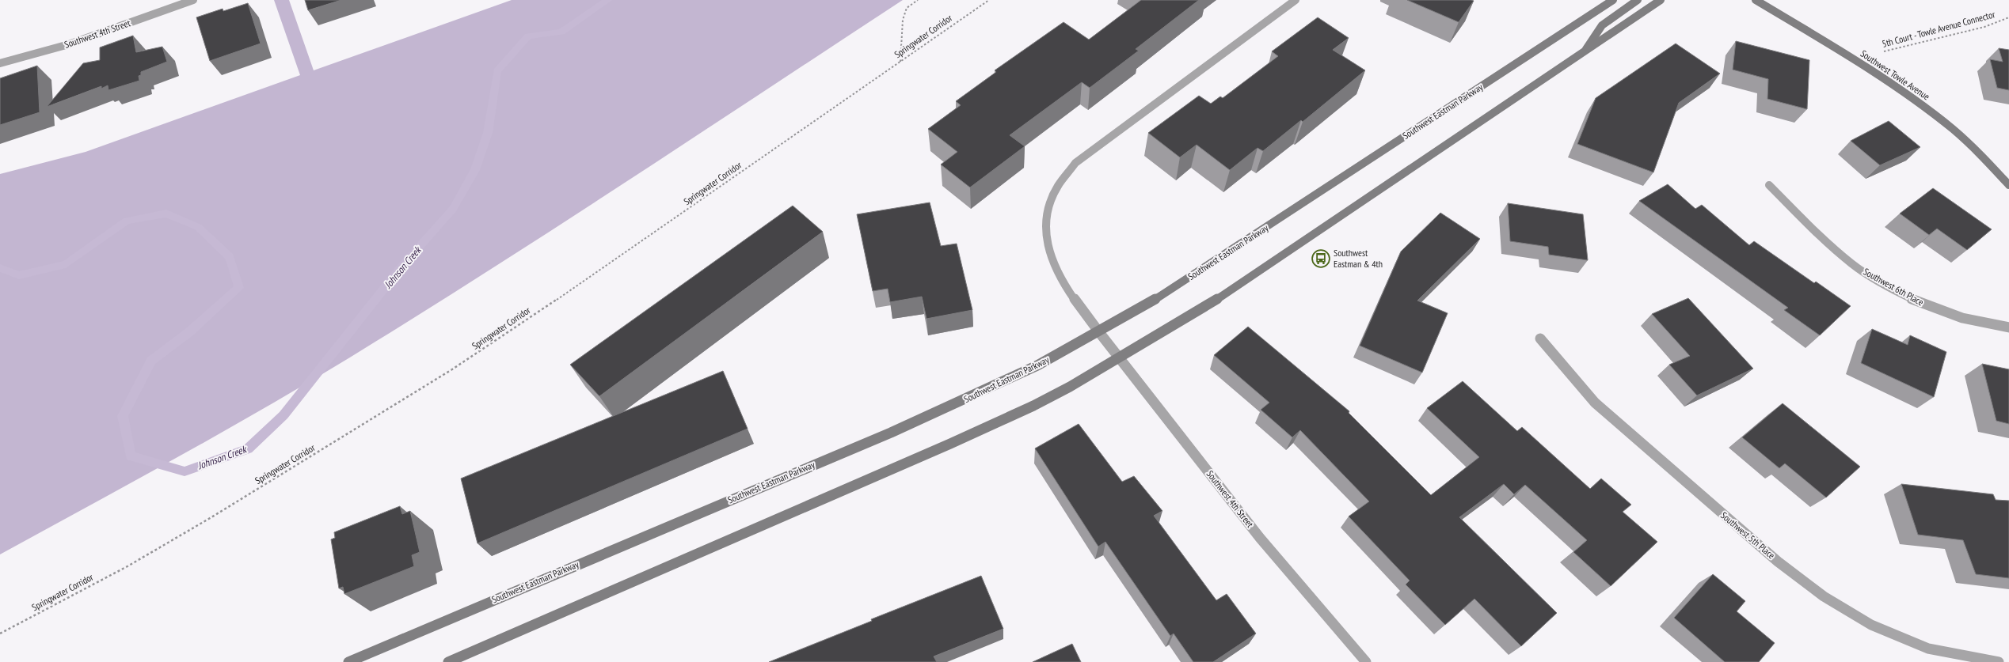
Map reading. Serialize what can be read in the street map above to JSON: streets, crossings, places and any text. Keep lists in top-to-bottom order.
{
  "streets": {
    "main road": ["Southwest Towle Avenue", "Southwest Eastman Parkway"],
    "street": ["Southwest 4th Street", "Southwest 6th Place", "Southwest 5th Place"],
    "path": ["5th Court - Towle Avenue Connector", "Springwater Corridor"]
  },
  "crossings": [
    ["5th Court - Towle Avenue Connector", "Southwest Towle Avenue"],
    ["Southwest 4th Street", "Southwest Eastman Parkway"]
  ],
  "water": ["Johnson Creek"],
  "places": {
    "bus stop": ["Southwest Eastman & 4th"]
  }
}
